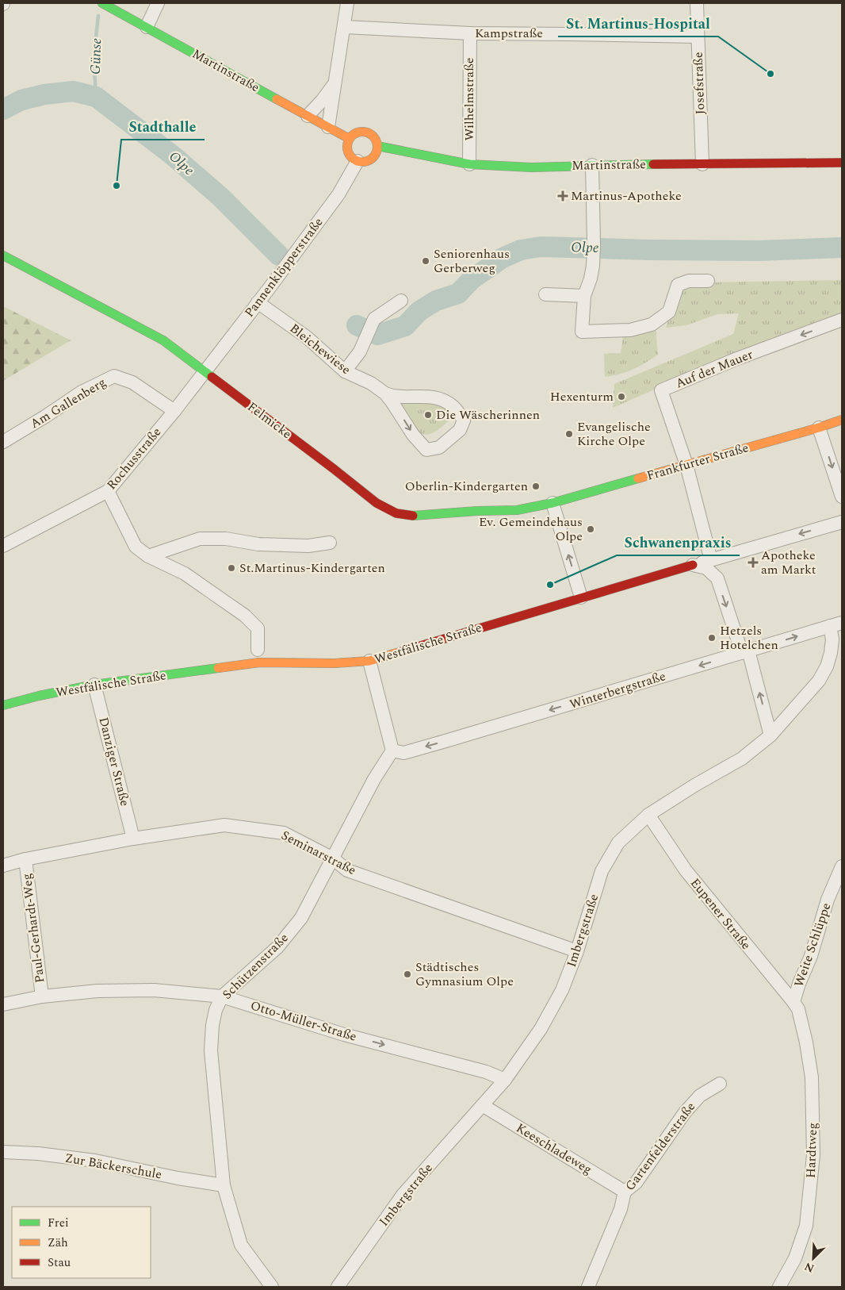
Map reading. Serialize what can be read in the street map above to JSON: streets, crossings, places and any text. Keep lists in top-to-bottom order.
{
  "streets": {
    "street": [
      "Kampstraße",
      "Martinstraße",
      "Josefstraße",
      "Wilhelmstraße",
      "Pannenklöpperstraße",
      "Bleichewiese",
      "Auf der Mauer",
      "Am Gallenberg",
      "Felmicke",
      "Rochusstraße",
      "Frankfurter Straße",
      "Westfälische Straße",
      "Winterbergstraße",
      "Danziger Straße",
      "Seminarstraße",
      "Eupener Straße",
      "Paul-Gerhardt-Weg",
      "Imbergstraße",
      "Weite Schlüppe",
      "Schützenstraße",
      "Otto-Müller-Straße",
      "Gartenfelderstraße",
      "Keeschladeweg",
      "Hardtweg",
      "Zur Bäckerschule"
    ]
  },
  "crossings": [
    ["Kampstraße", "Josefstraße"],
    ["Kampstraße", "Wilhelmstraße"],
    ["Martinstraße", "Josefstraße"],
    ["Martinstraße", "Wilhelmstraße"],
    ["Martinstraße", "Pannenklöpperstraße"],
    ["Pannenklöpperstraße", "Bleichewiese"],
    ["Pannenklöpperstraße", "Felmicke"],
    ["Pannenklöpperstraße", "Rochusstraße"],
    ["Auf der Mauer", "Frankfurter Straße"],
    ["Am Gallenberg", "Rochusstraße"],
    ["Felmicke", "Rochusstraße"],
    ["Felmicke", "Frankfurter Straße"],
    ["Westfälische Straße", "Danziger Straße"],
    ["Winterbergstraße", "Imbergstraße"],
    ["Winterbergstraße", "Schützenstraße"],
    ["Danziger Straße", "Seminarstraße"],
    ["Seminarstraße", "Paul-Gerhardt-Weg"],
    ["Seminarstraße", "Imbergstraße"],
    ["Seminarstraße", "Schützenstraße"],
    ["Eupener Straße", "Imbergstraße"],
    ["Eupener Straße", "Weite Schlüppe"],
    ["Eupener Straße", "Hardtweg"],
    ["Paul-Gerhardt-Weg", "Otto-Müller-Straße"],
    ["Imbergstraße", "Otto-Müller-Straße"],
    ["Imbergstraße", "Keeschladeweg"],
    ["Weite Schlüppe", "Hardtweg"],
    ["Schützenstraße", "Otto-Müller-Straße"],
    ["Schützenstraße", "Zur Bäckerschule"],
    ["Gartenfelderstraße", "Keeschladeweg"]
  ],
  "one_way": ["Otto-Müller-Straße"],
  "water": ["Günse", "Olpe"],
  "places": {
    "other": [
      "St. Martinus-Hospital",
      "Stadthalle",
      "Seniorenhaus Gerberweg",
      "Hexenturm",
      "Die Wäscherinnen",
      "Evangelische Kirche Olpe",
      "Oberlin-Kindergarten",
      "Ev. Gemeindehaus Olpe",
      "St.Martinus-Kindergarten",
      "Schwanenpraxis",
      "Hetzels Hotelchen",
      "Städtisches Gymnasium Olpe"
    ],
    "health": ["Martinus-Apotheke", "Apotheke am Markt"]
  },
  "legend": ["Frei", "Zäh", "Stau"],
  "north": "bottom left"
}
